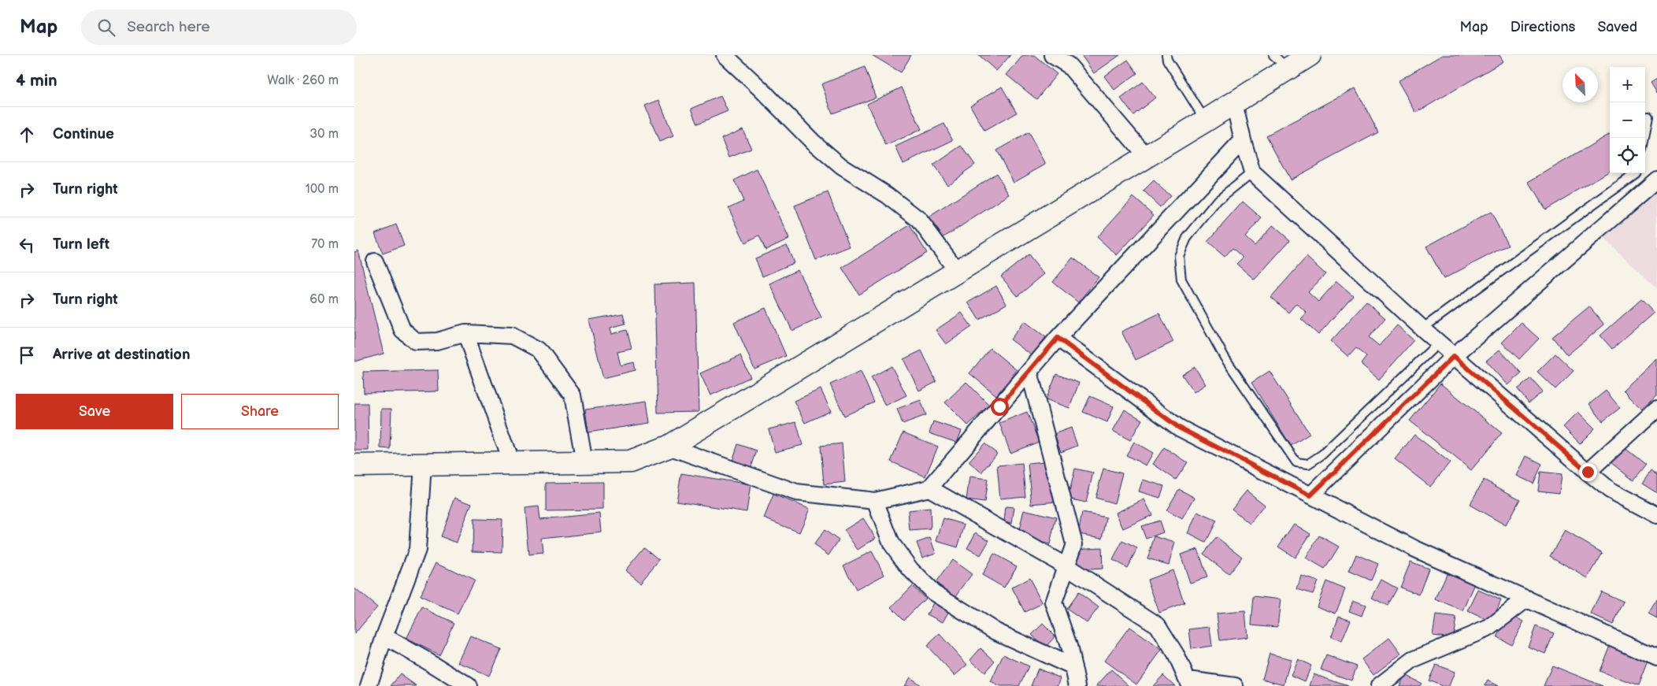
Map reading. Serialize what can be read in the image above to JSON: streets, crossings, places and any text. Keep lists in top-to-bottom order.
{
  "north": "top left",
  "page": {
    "header": "Map",
    "search": "Search here",
    "nav": ["Map", "Directions", "Saved"],
    "heading": ["4 min", "Walk · 260 m"],
    "map_buttons": ["+", "−"],
    "list": [
      ["Continue", "30 m"],
      ["Turn right", "100 m"],
      ["Turn left", "70 m"],
      ["Turn right", "60 m"],
      "Arrive at destination"
    ],
    "buttons": ["Save", "Share"]
  }
}
